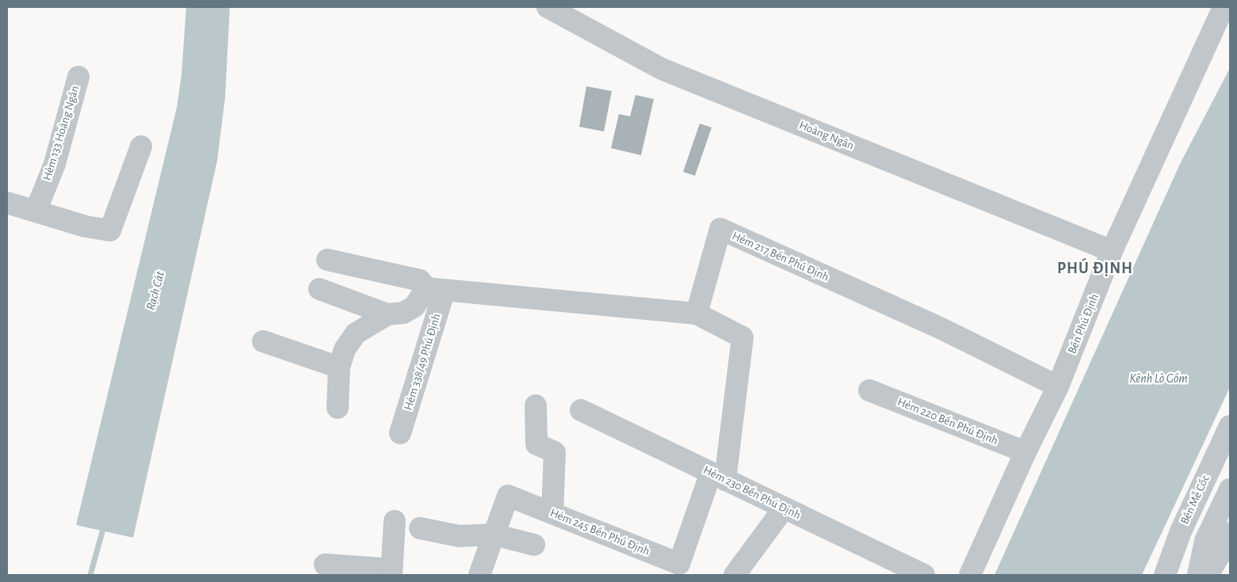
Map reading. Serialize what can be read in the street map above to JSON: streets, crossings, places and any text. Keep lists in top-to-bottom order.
{
  "streets": {
    "street": [
      "Hẻm 133 Hoàng Ngân",
      "Hoàng Ngân",
      "Hẻm 217 Bến Phú Định",
      "Bến Phú Định",
      "Hẻm 338/49 Phú Định",
      "Hẻm 220 Bến Phú Định",
      "Hẻm 230 Bến Phú Định",
      "Bến Mễ Cốc",
      "Hẻm 245 Bến Phú Định"
    ]
  },
  "crossings": [
    ["Hoàng Ngân", "Bến Phú Định"],
    ["Hẻm 217 Bến Phú Định", "Bến Phú Định"],
    ["Bến Phú Định", "Hẻm 220 Bến Phú Định"],
    ["Hẻm 230 Bến Phú Định", "Hẻm 245 Bến Phú Định"]
  ],
  "districts": ["PHÚ ĐỊNH"],
  "water": ["Rạch Cát", "Kênh Lò Gốm"]
}
